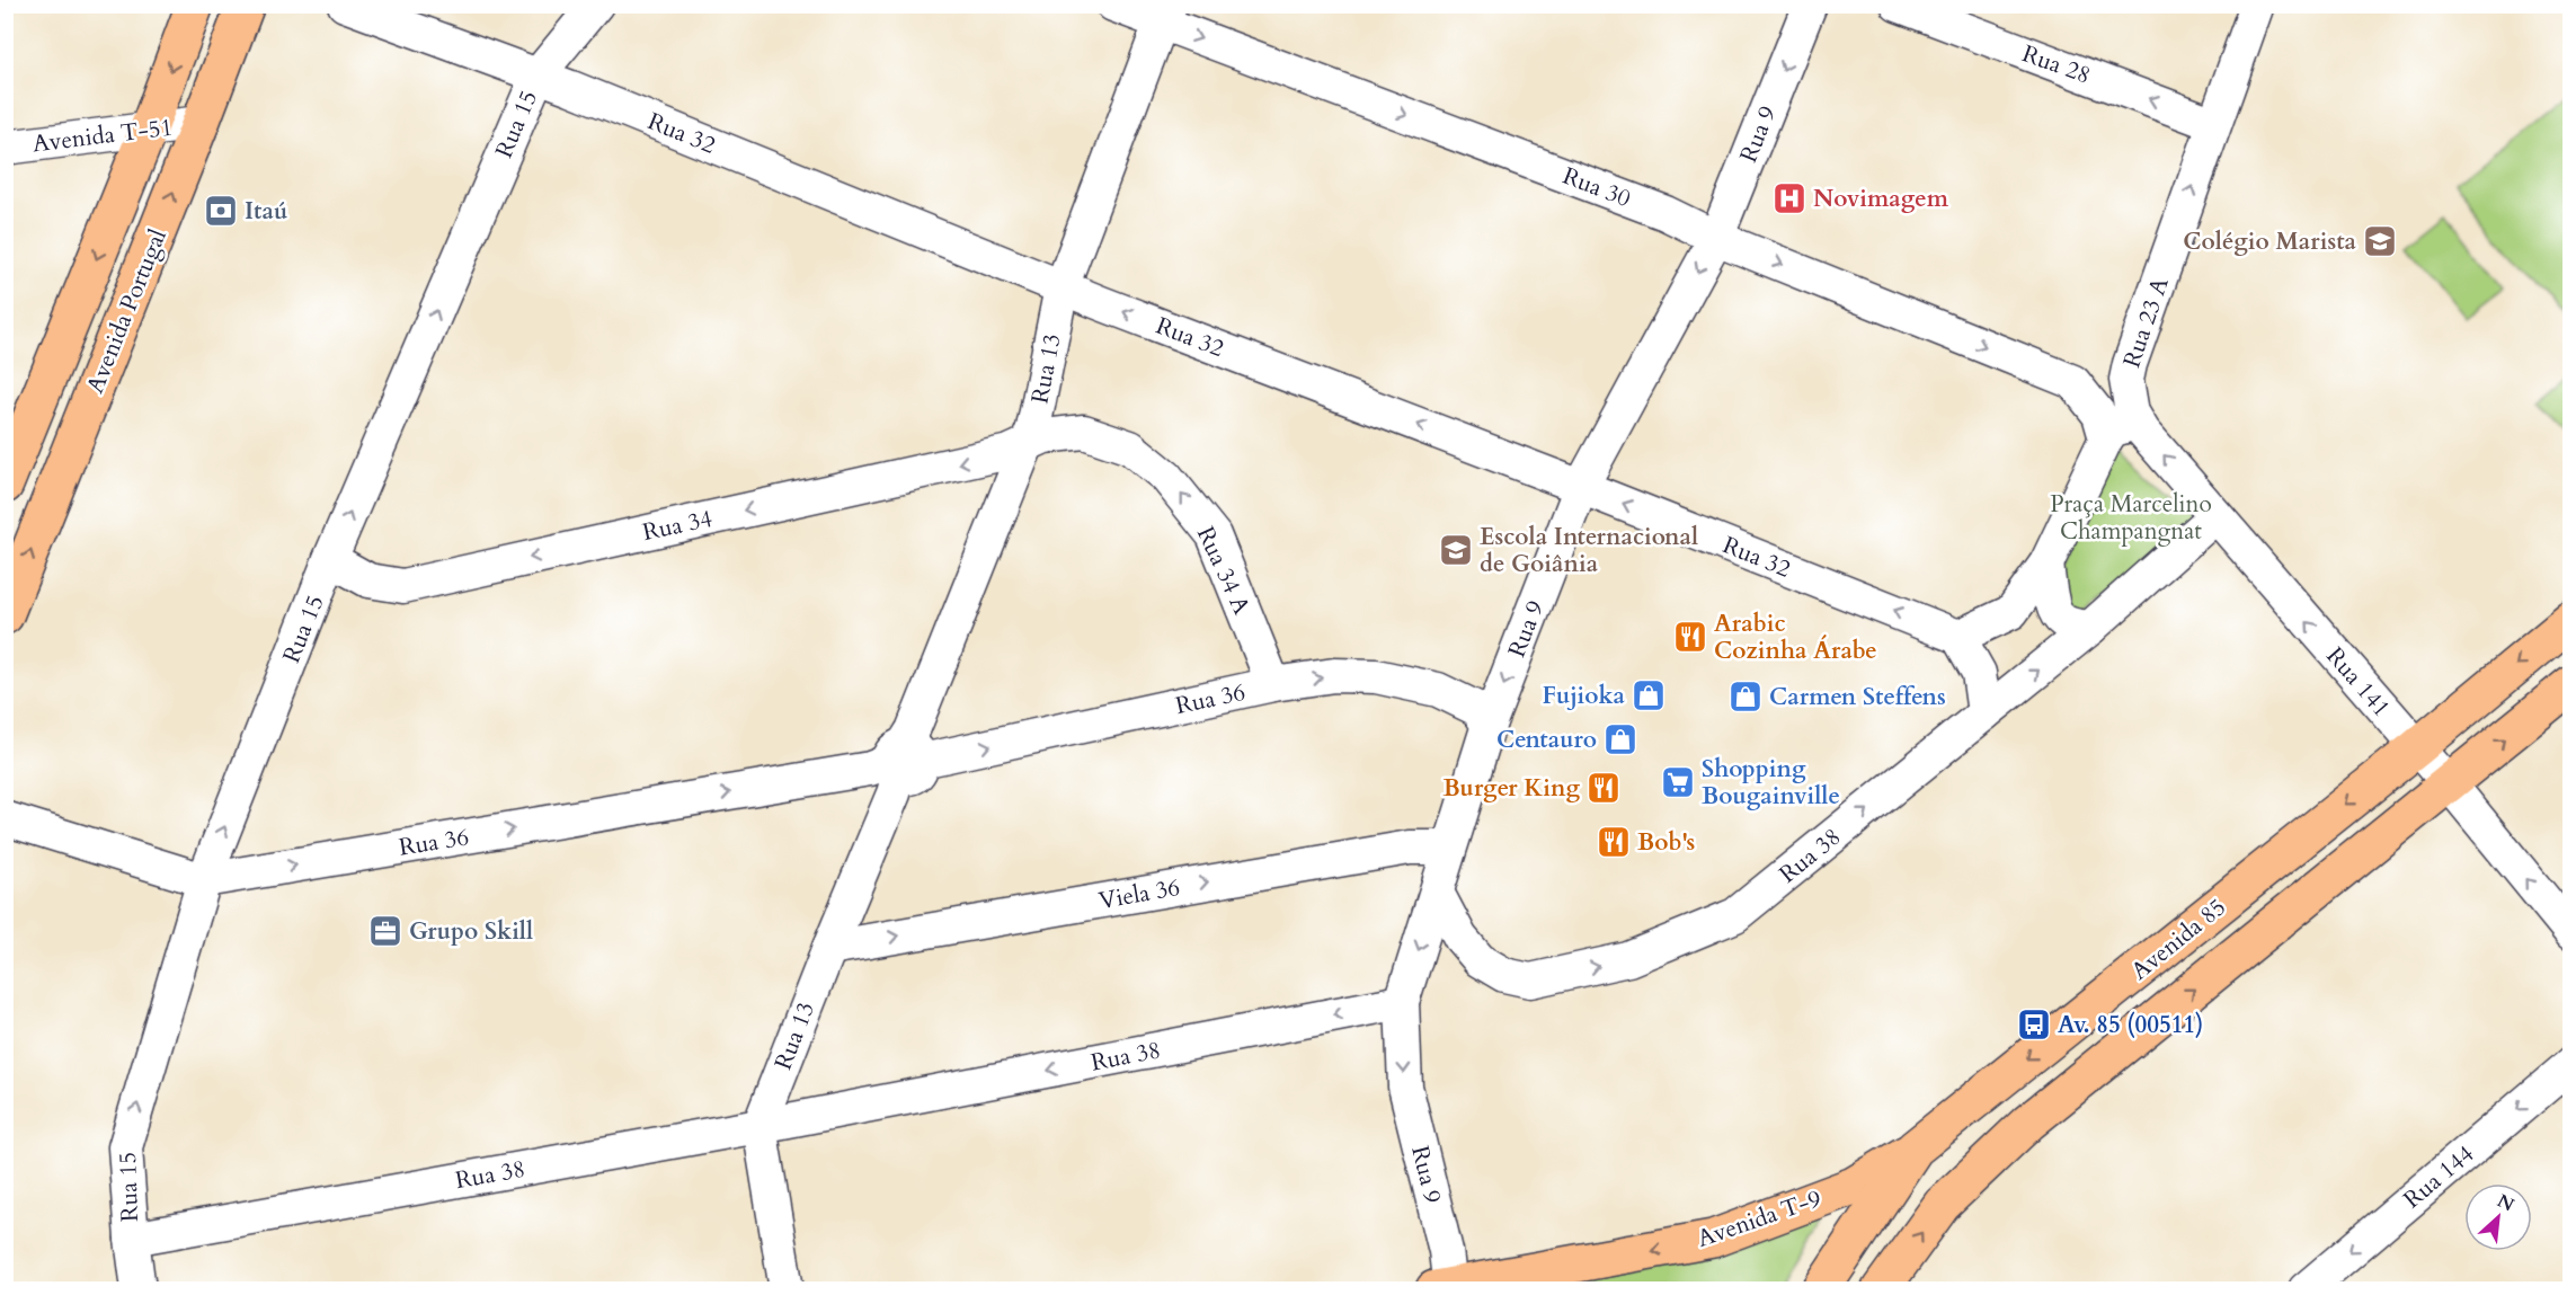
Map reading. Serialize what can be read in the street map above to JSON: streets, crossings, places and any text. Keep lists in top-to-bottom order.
{
  "streets": {
    "main road": ["Avenida Portugal", "Avenida 85", "Avenida T-9"],
    "street": [
      "Rua 28",
      "Rua 15",
      "Rua 32",
      "Rua 9",
      "Avenida T-51",
      "Rua 30",
      "Rua 23 A",
      "Rua 13",
      "Rua 34",
      "Rua 34 A",
      "Rua 141",
      "Rua 36",
      "Rua 38",
      "Viela 36",
      "Rua 144"
    ]
  },
  "crossings": [
    ["Rua 28", "Rua 23 A"],
    ["Rua 15", "Rua 32"],
    ["Rua 15", "Rua 34"],
    ["Rua 15", "Rua 36"],
    ["Rua 15", "Rua 38"],
    ["Rua 32", "Rua 9"],
    ["Rua 32", "Rua 13"],
    ["Rua 9", "Rua 30"],
    ["Rua 9", "Rua 36"],
    ["Rua 9", "Rua 38"],
    ["Rua 9", "Viela 36"],
    ["Rua 9", "Avenida T-9"],
    ["Avenida T-51", "Avenida Portugal"],
    ["Rua 30", "Rua 13"],
    ["Rua 23 A", "Rua 141"],
    ["Rua 13", "Rua 34"],
    ["Rua 13", "Rua 34 A"],
    ["Rua 13", "Rua 36"],
    ["Rua 13", "Rua 38"],
    ["Rua 13", "Viela 36"],
    ["Rua 34", "Rua 34 A"],
    ["Rua 34 A", "Rua 36"],
    ["Rua 141", "Rua 38"],
    ["Rua 141", "Avenida 85"],
    ["Avenida 85", "Avenida T-9"]
  ],
  "one_way": [
    "Rua 28",
    "Rua 15",
    "Rua 32",
    "Rua 9",
    "Rua 30",
    "Rua 23 A",
    "Rua 34",
    "Rua 34 A",
    "Rua 141",
    "Rua 36",
    "Viela 36",
    "Rua 144",
    "Avenida T-9"
  ],
  "parks": ["Praça Marcelino Champangnat"],
  "places": {
    "hospital": ["Novimagem"],
    "bank": ["Itaú"],
    "school or university": ["Colégio Marista", "Escola Internacional de Goiânia"],
    "restaurant": ["Arabic Cozinha Árabe", "Burger King", "Bob's"],
    "shop": ["Fujioka", "Carmen Steffens", "Centauro"],
    "supermarket": ["Shopping Bougainville"],
    "office": ["Grupo Skill"],
    "bus stop": ["Av. 85 (00511)"]
  },
  "north": "top right"
}
